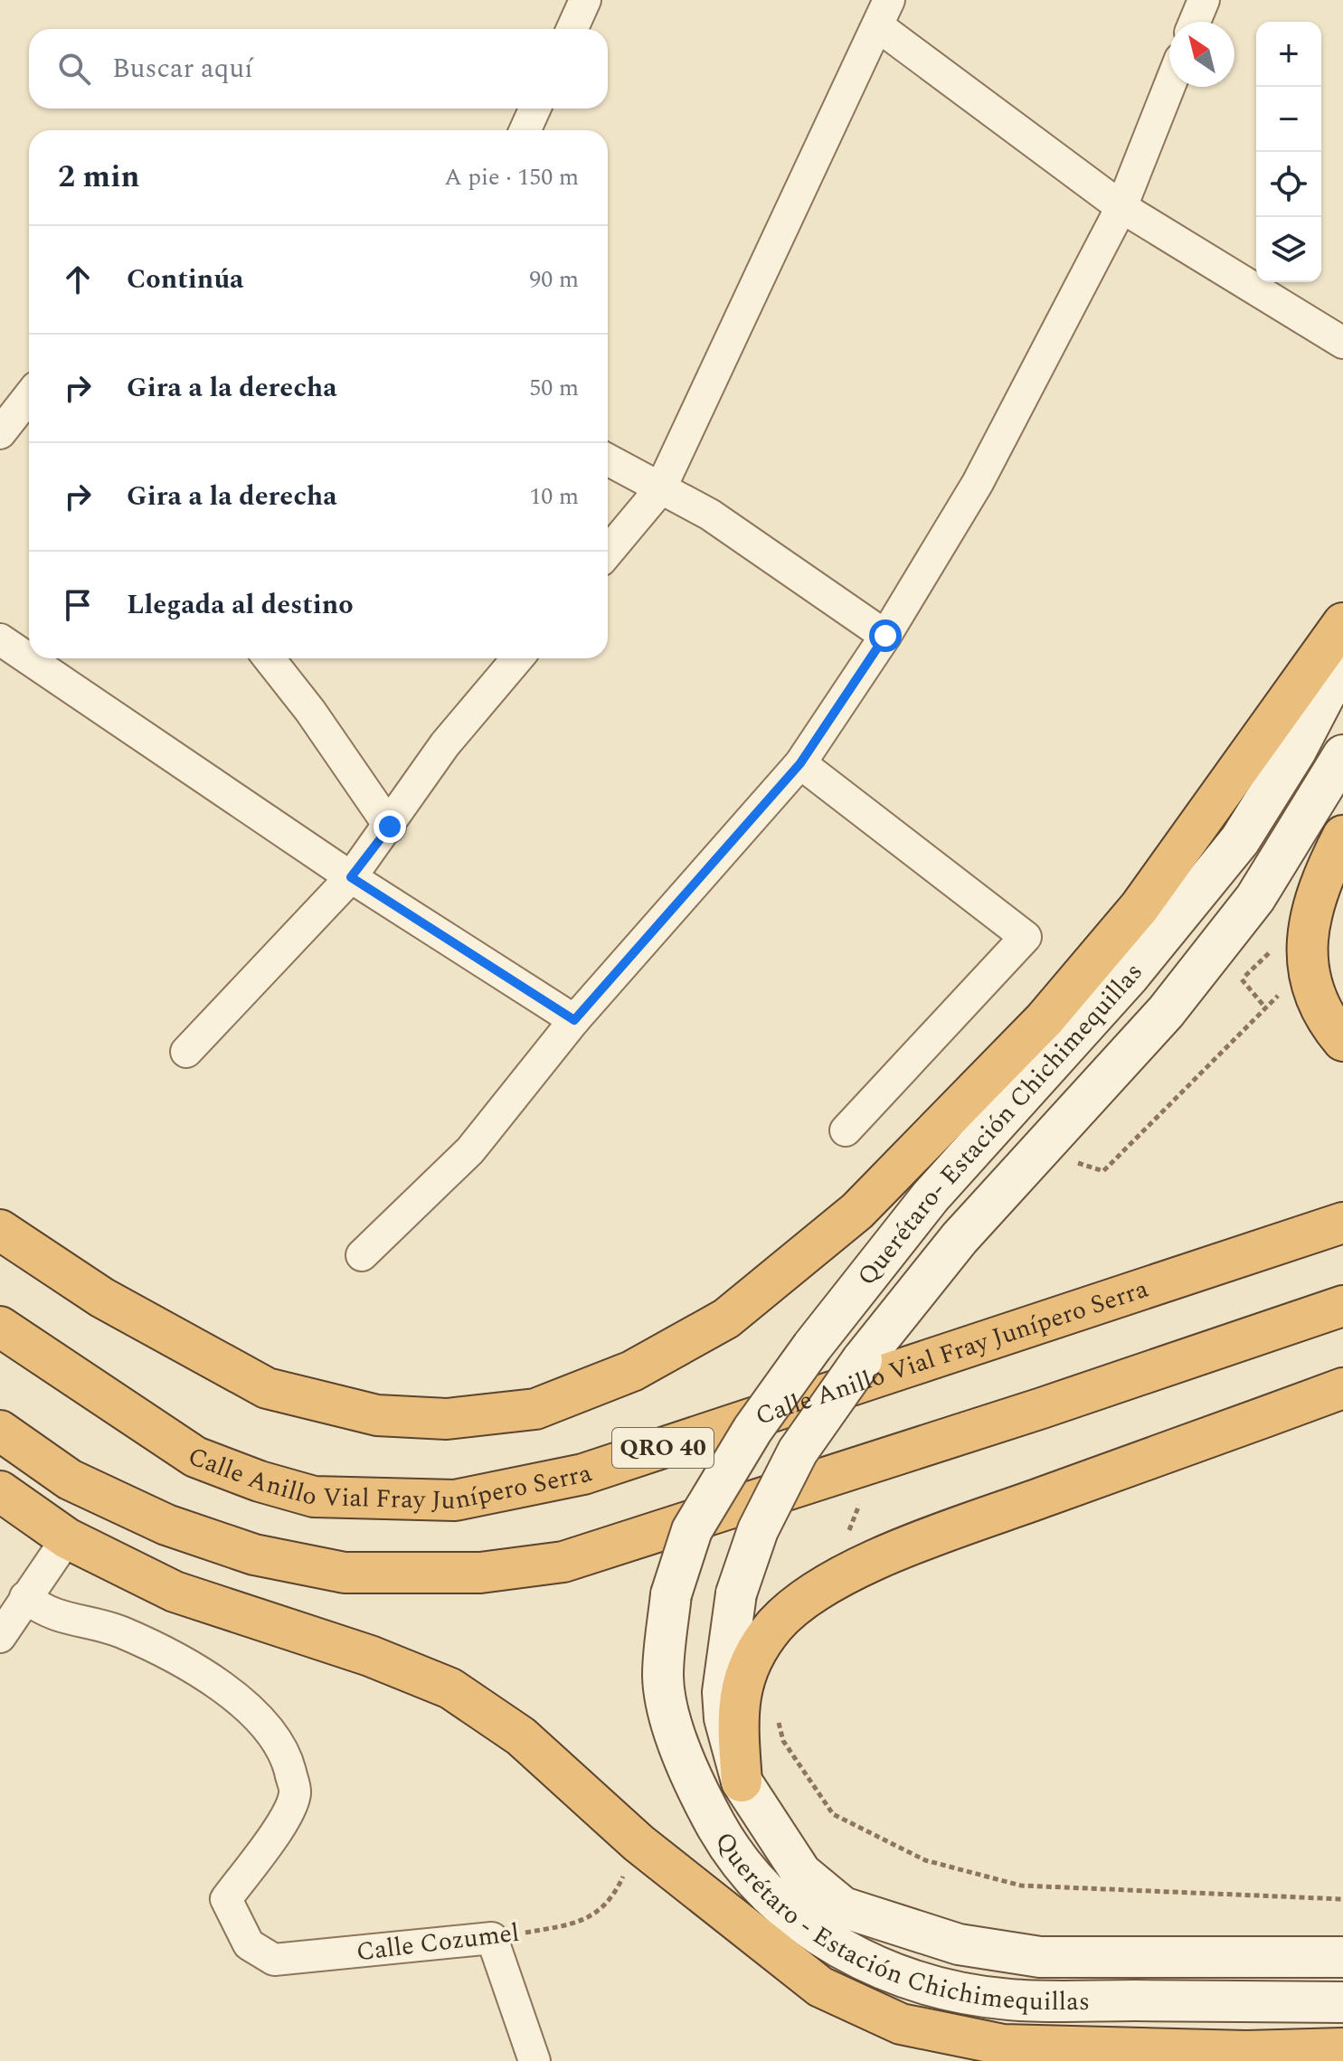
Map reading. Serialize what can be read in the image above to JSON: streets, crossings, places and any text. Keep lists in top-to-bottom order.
{
  "streets": {
    "highway": ["Calle Anillo Vial Fray Junípero Serra", "QRO 40"],
    "main road": ["Querétaro- Estación Chichimequillas", "Querétaro - Estación Chichimequillas"],
    "street": ["Calle Cozumel"]
  },
  "crossings": [
    ["Querétaro- Estación Chichimequillas", "Querétaro - Estación Chichimequillas"]
  ],
  "north": "top left",
  "page": {
    "map_buttons": ["+", "−"],
    "search": "Buscar aquí",
    "heading": ["2 min", "A pie · 150 m"],
    "list": [
      ["Continúa", "90 m"],
      ["Gira a la derecha", "50 m"],
      ["Gira a la derecha", "10 m"],
      "Llegada al destino"
    ]
  }
}
